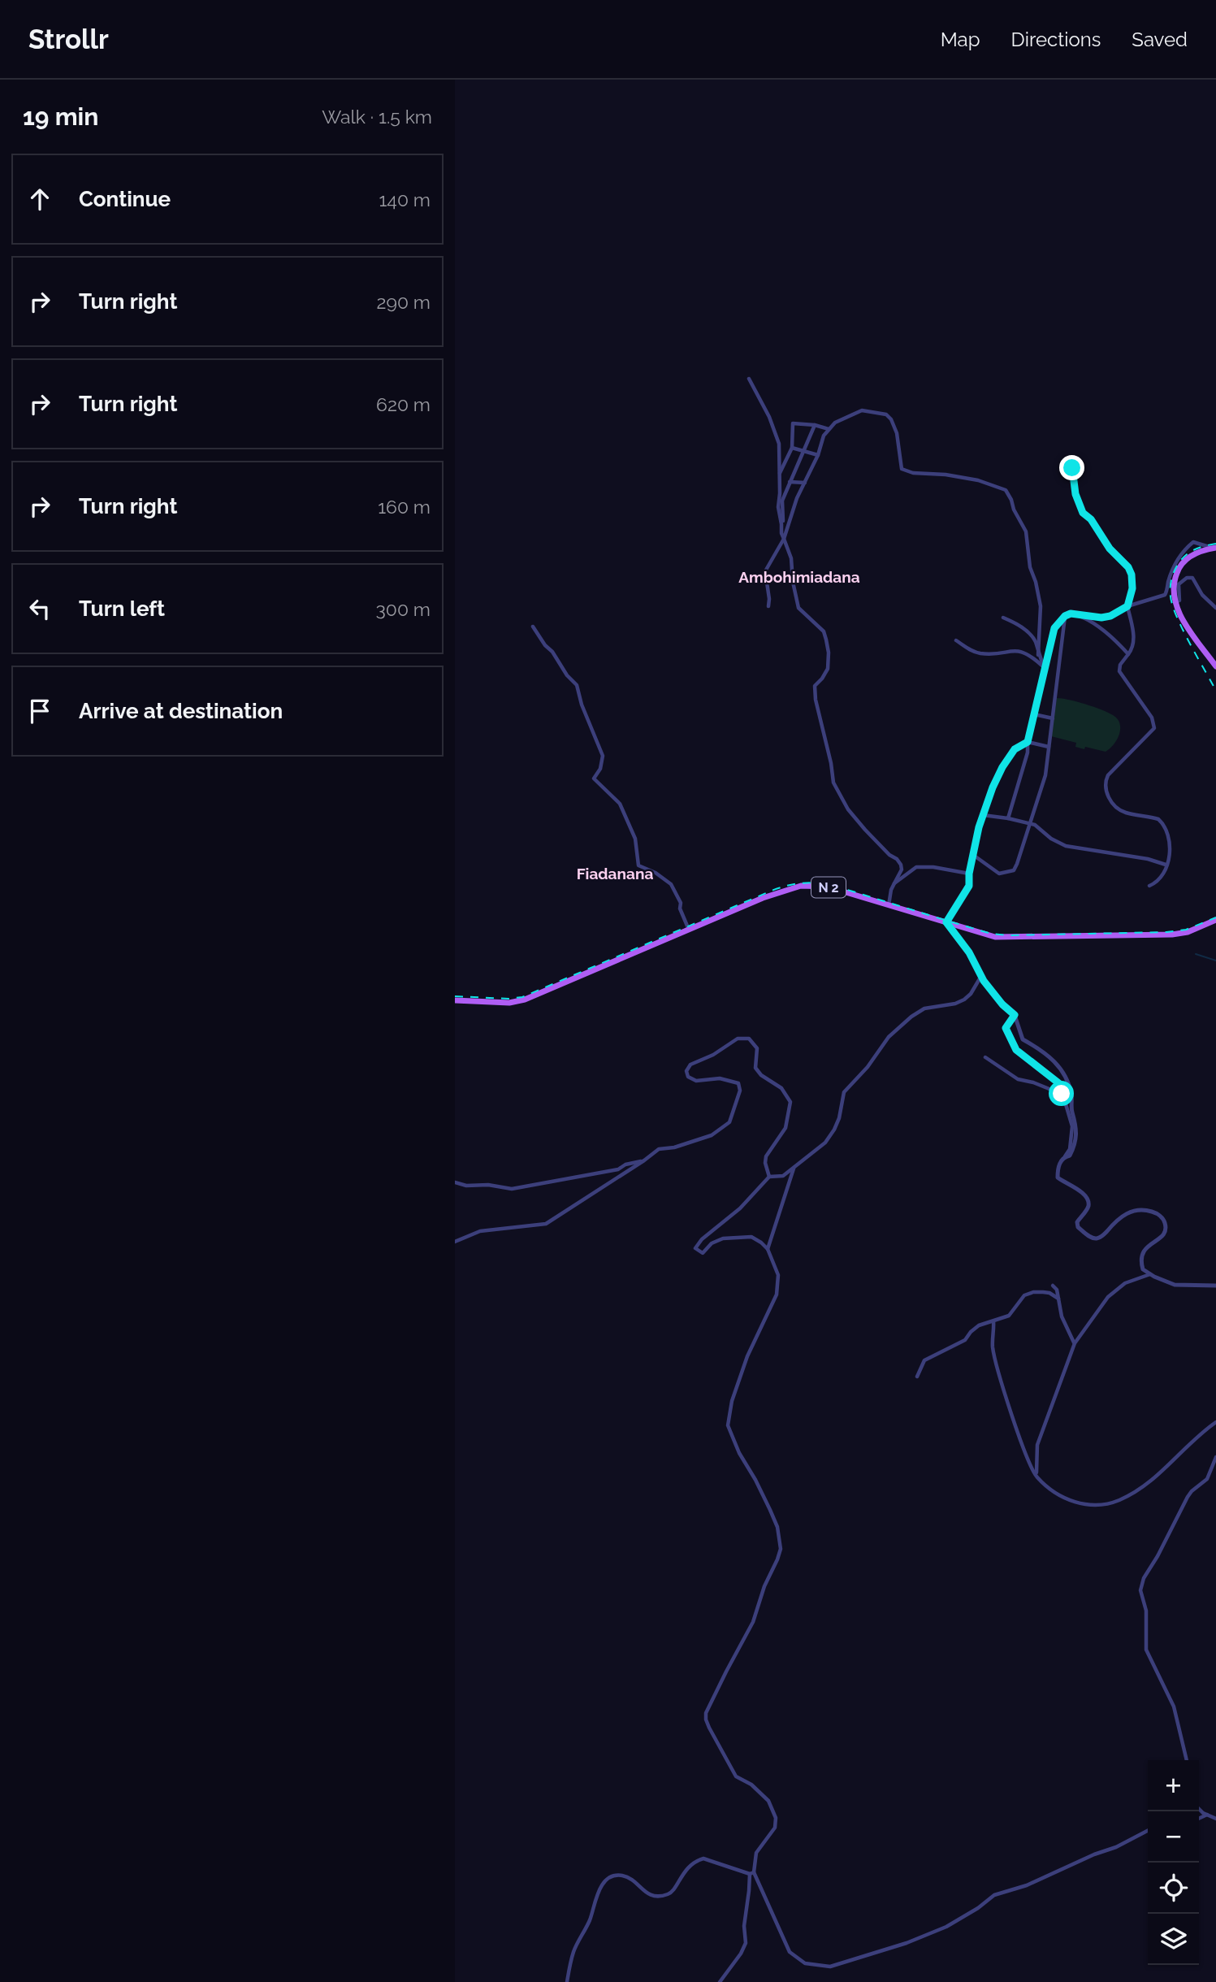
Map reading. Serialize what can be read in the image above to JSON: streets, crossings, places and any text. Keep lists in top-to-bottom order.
{
  "streets": {
    "main road": ["N 2"]
  },
  "districts": ["Ambohimiadana", "Fiadanana"],
  "page": {
    "header": "Strollr",
    "nav": ["Map", "Directions", "Saved"],
    "heading": ["19 min", "Walk · 1.5 km"],
    "list": [
      ["Continue", "140 m"],
      ["Turn right", "290 m"],
      ["Turn right", "620 m"],
      ["Turn right", "160 m"],
      ["Turn left", "300 m"],
      "Arrive at destination"
    ],
    "map_buttons": ["+", "−"]
  }
}
